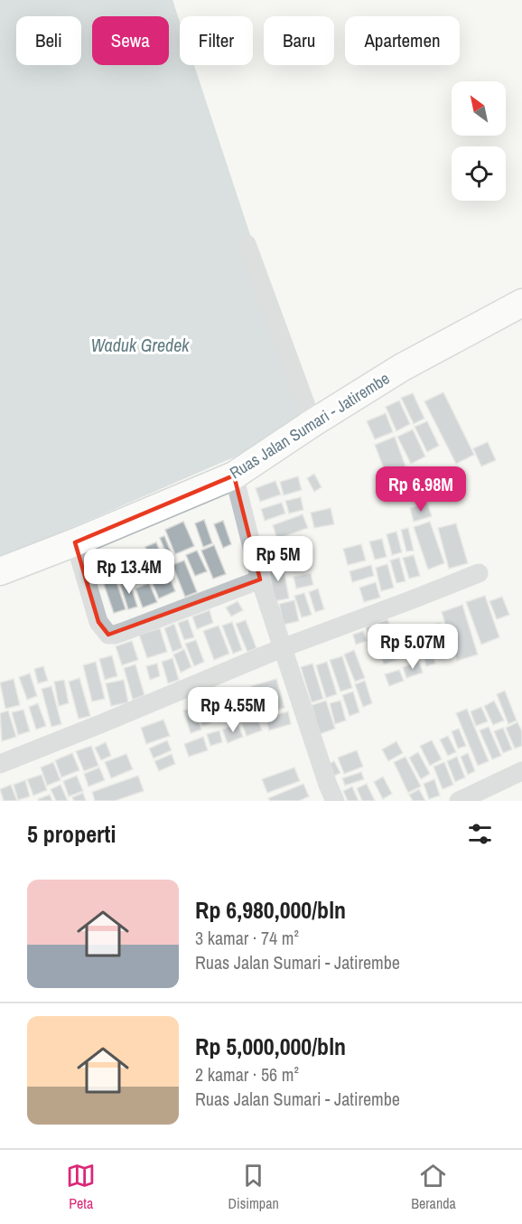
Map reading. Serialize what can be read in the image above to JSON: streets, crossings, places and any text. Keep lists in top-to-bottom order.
{
  "streets": {
    "main road": ["Ruas Jalan Sumari - Jatirembe"]
  },
  "water": ["Waduk Gredek"],
  "north": "top left",
  "page": {
    "chip": [
      "Beli",
      "Sewa",
      "Filter",
      "Baru",
      "Apartemen"
    ],
    "price": [
      "Rp 6.98M",
      "Rp 5M",
      "Rp 13.4M",
      "Rp 5.07M",
      "Rp 4.55M"
    ],
    "heading": "5 properti",
    "list": [
      {
        "name": "Rp 6,980,000/bln",
        "note": "3 kamar · 74 m² · Ruas Jalan Sumari - Jatirembe"
      },
      {
        "name": "Rp 5,000,000/bln",
        "note": "2 kamar · 56 m² · Ruas Jalan Sumari - Jatirembe"
      }
    ],
    "tabs": ["Peta", "Disimpan", "Beranda"]
  }
}
